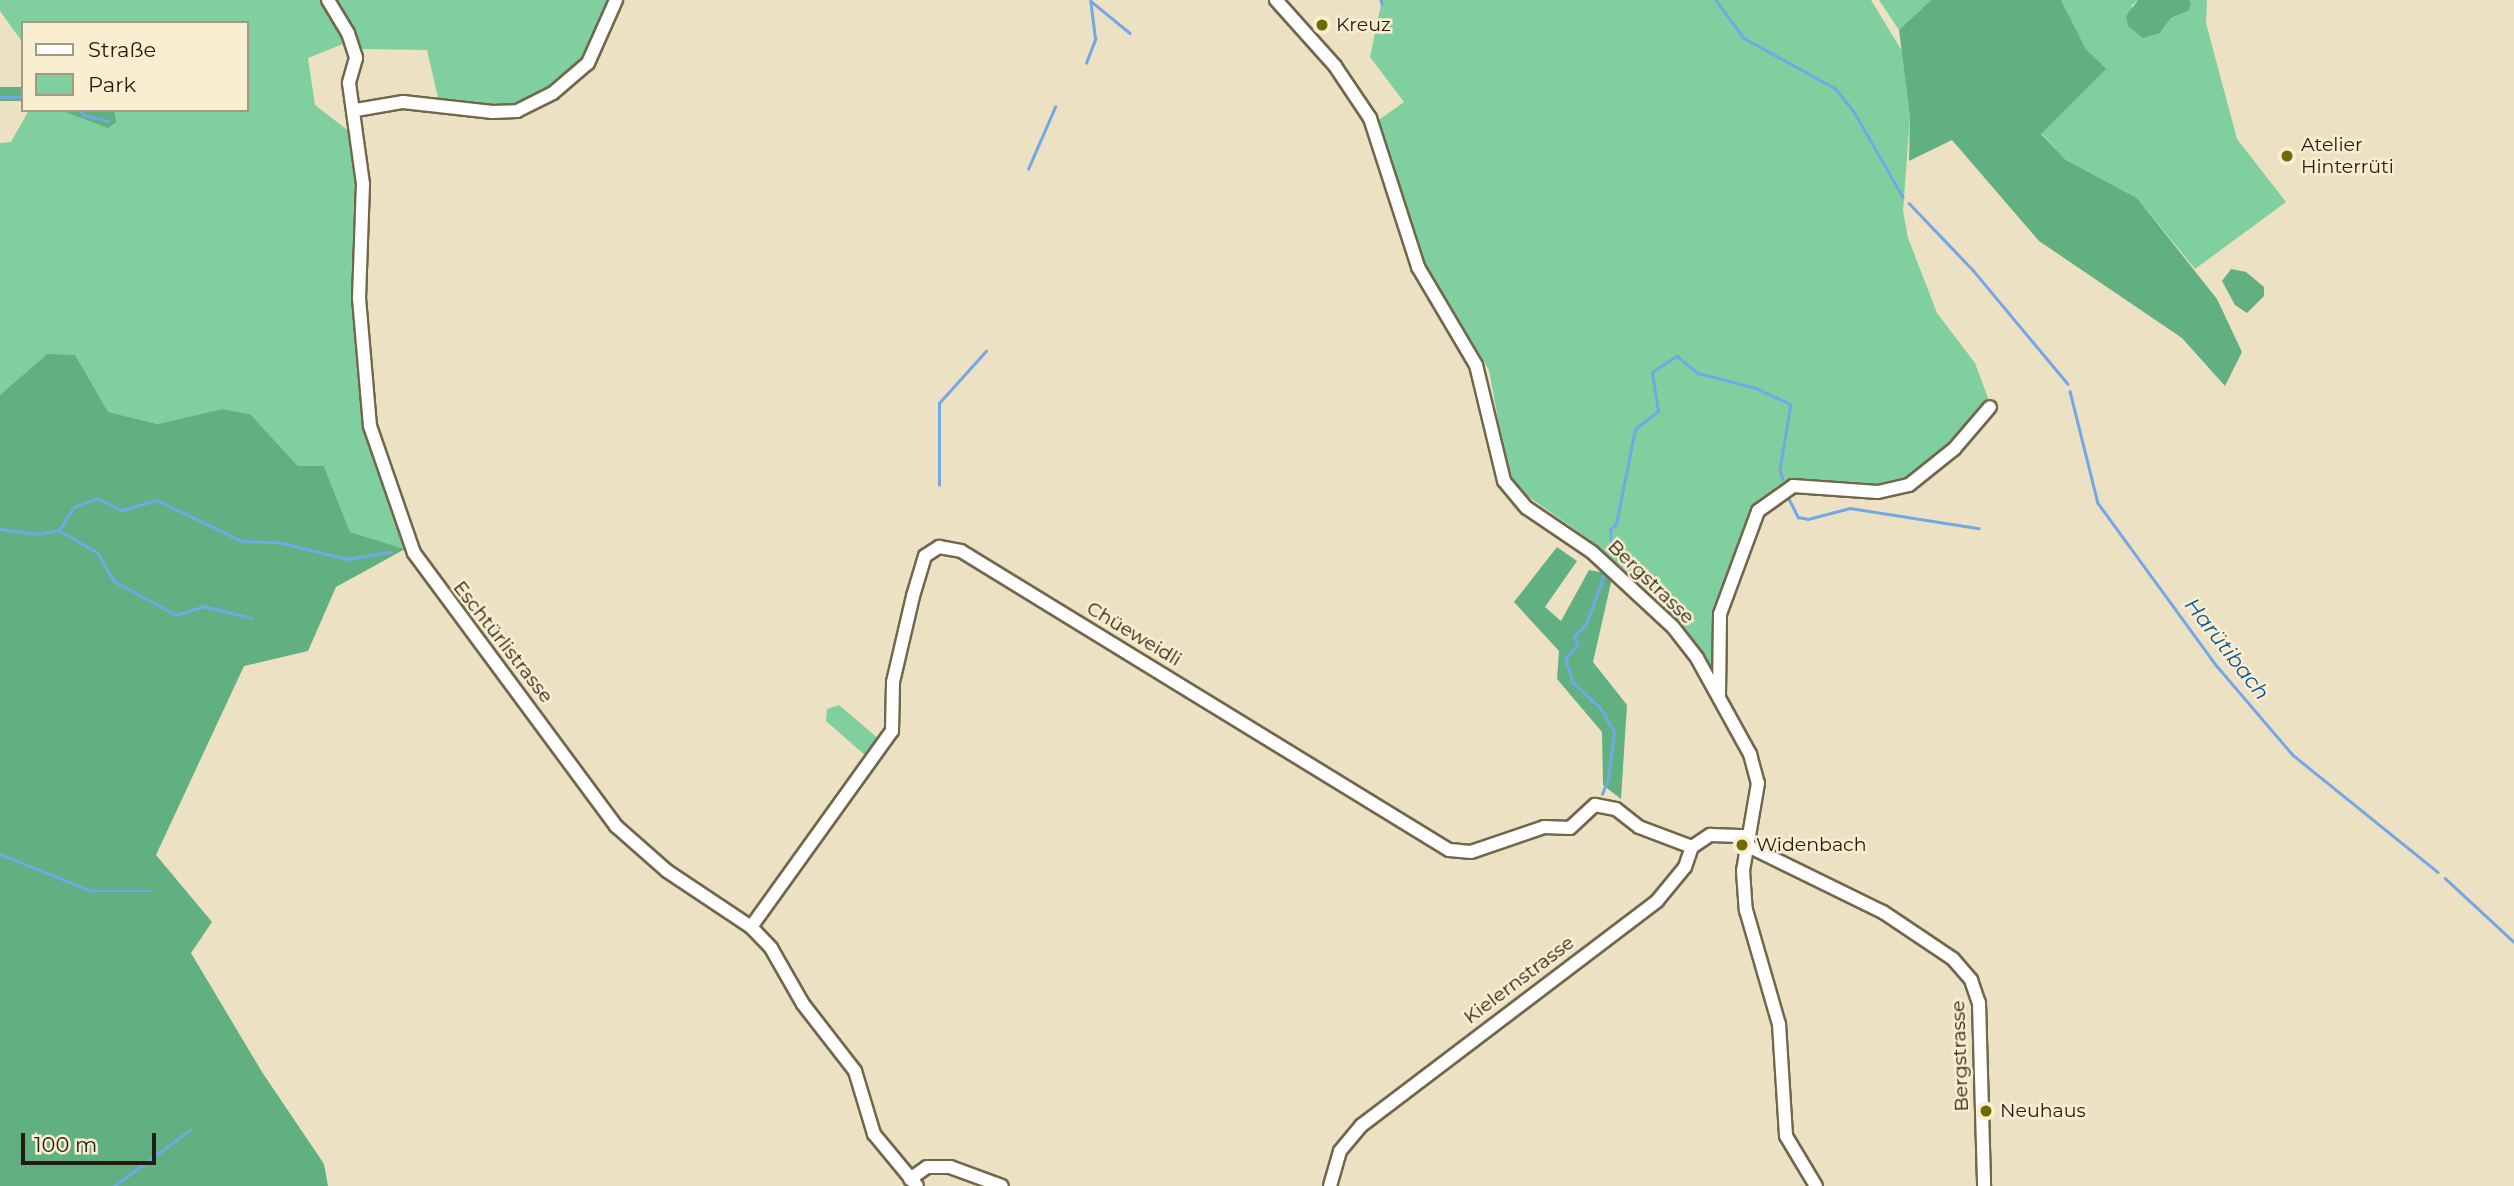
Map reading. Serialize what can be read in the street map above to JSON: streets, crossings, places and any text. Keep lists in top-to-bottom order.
{
  "streets": {
    "street": [
      "Bergstrasse",
      "Chüeweidli",
      "Eschtürlistrasse",
      "Kielernstrasse"
    ]
  },
  "crossings": [
    ["Chüeweidli", "Eschtürlistrasse"],
    ["Chüeweidli", "Kielernstrasse"]
  ],
  "water": ["Harütibach"],
  "places": [
    "Kreuz",
    "Atelier Hinterrüti",
    "Widenbach",
    "Neuhaus"
  ],
  "legend": ["Straße", "Park"],
  "scale_bar": "100 m"
}
